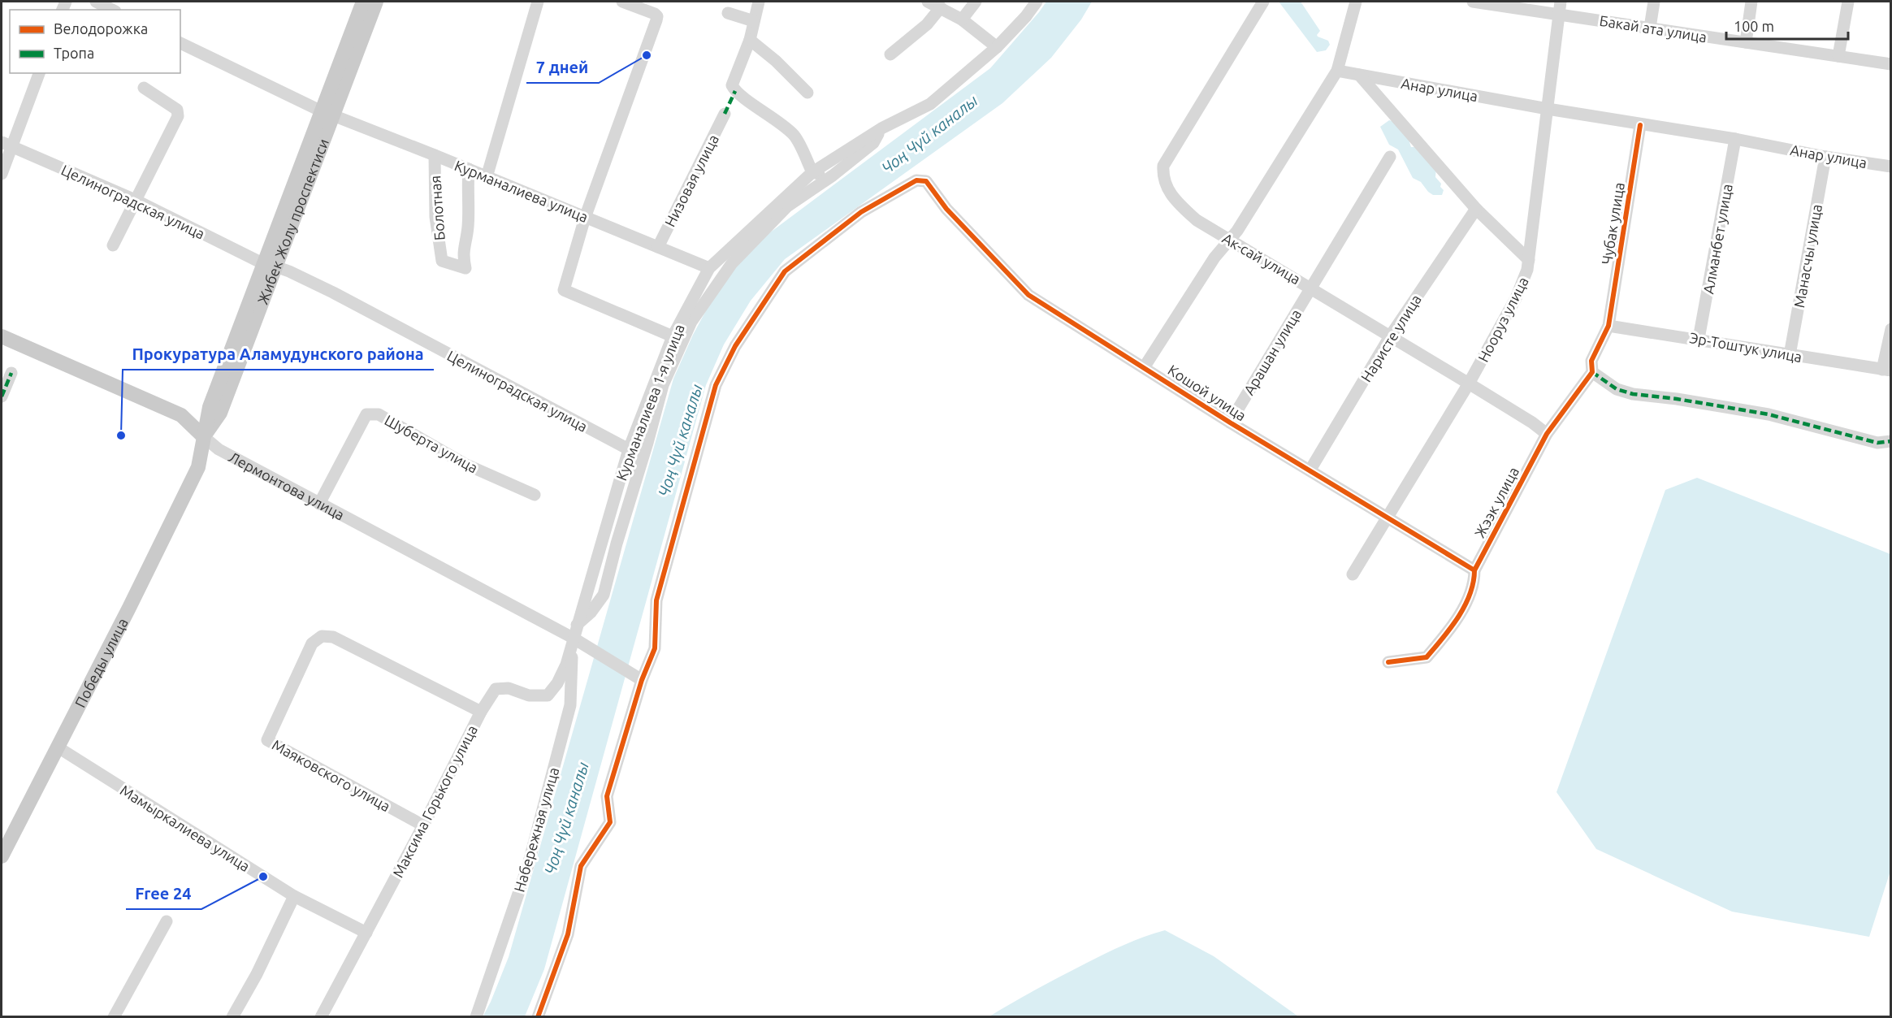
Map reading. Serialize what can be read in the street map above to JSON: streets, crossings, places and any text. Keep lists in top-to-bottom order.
{
  "streets": {
    "main road": ["Жибек Жолу проспектиси", "Лермонтова улица", "Победы улица"],
    "street": [
      "Бакай ата улица",
      "Анар улица",
      "Низовая улица",
      "Курманалиева улица",
      "Целиноградская улица",
      "Болотная",
      "Чубак улица",
      "Алманбет улица",
      "Манасчы улица",
      "Ак-сай улица",
      "Нооруз улица",
      "Наристе улица",
      "Эр-Тоштук улица",
      "Арашан улица",
      "Кошой улица",
      "Курманалиева 1-я улица",
      "Шуберта улица",
      "Жээк улица",
      "Маяковского улица",
      "Максима Горького улица",
      "Мамыркалиева улица",
      "Набережная улица"
    ]
  },
  "crossings": [
    ["Бакай ата улица", "Нооруз улица"],
    ["Анар улица", "Чубак улица"],
    ["Анар улица", "Алманбет улица"],
    ["Анар улица", "Манасчы улица"],
    ["Анар улица", "Нооруз улица"],
    ["Низовая улица", "Курманалиева улица"],
    ["Курманалиева улица", "Болотная"],
    ["Курманалиева улица", "Жибек Жолу проспектиси"],
    ["Курманалиева улица", "Курманалиева 1-я улица"],
    ["Целиноградская улица", "Жибек Жолу проспектиси"],
    ["Целиноградская улица", "Курманалиева 1-я улица"],
    ["Жибек Жолу проспектиси", "Лермонтова улица"],
    ["Жибек Жолу проспектиси", "Победы улица"],
    ["Чубак улица", "Эр-Тоштук улица"],
    ["Чубак улица", "Жээк улица"],
    ["Алманбет улица", "Эр-Тоштук улица"],
    ["Манасчы улица", "Эр-Тоштук улица"],
    ["Ак-сай улица", "Нооруз улица"],
    ["Ак-сай улица", "Наристе улица"],
    ["Ак-сай улица", "Арашан улица"],
    ["Ак-сай улица", "Жээк улица"],
    ["Нооруз улица", "Кошой улица"],
    ["Наристе улица", "Кошой улица"],
    ["Эр-Тоштук улица", "Жээк улица"],
    ["Арашан улица", "Кошой улица"],
    ["Кошой улица", "Лермонтова улица"],
    ["Кошой улица", "Жээк улица"],
    ["Курманалиева 1-я улица", "Лермонтова улица"],
    ["Курманалиева 1-я улица", "Максима Горького улица"],
    ["Курманалиева 1-я улица", "Набережная улица"],
    ["Шуберта улица", "Лермонтова улица"],
    ["Лермонтова улица", "Максима Горького улица"],
    ["Лермонтова улица", "Набережная улица"],
    ["Победы улица", "Мамыркалиева улица"],
    ["Маяковского улица", "Максима Горького улица"],
    ["Максима Горького улица", "Мамыркалиева улица"],
    ["Максима Горького улица", "Набережная улица"]
  ],
  "water": ["Чоң Чүй каналы"],
  "places": ["7 дней", "Прокуратура Аламудунского района", "Free 24"],
  "legend": ["Велодорожка", "Тропа"],
  "scale_bar": "100 m"
}
